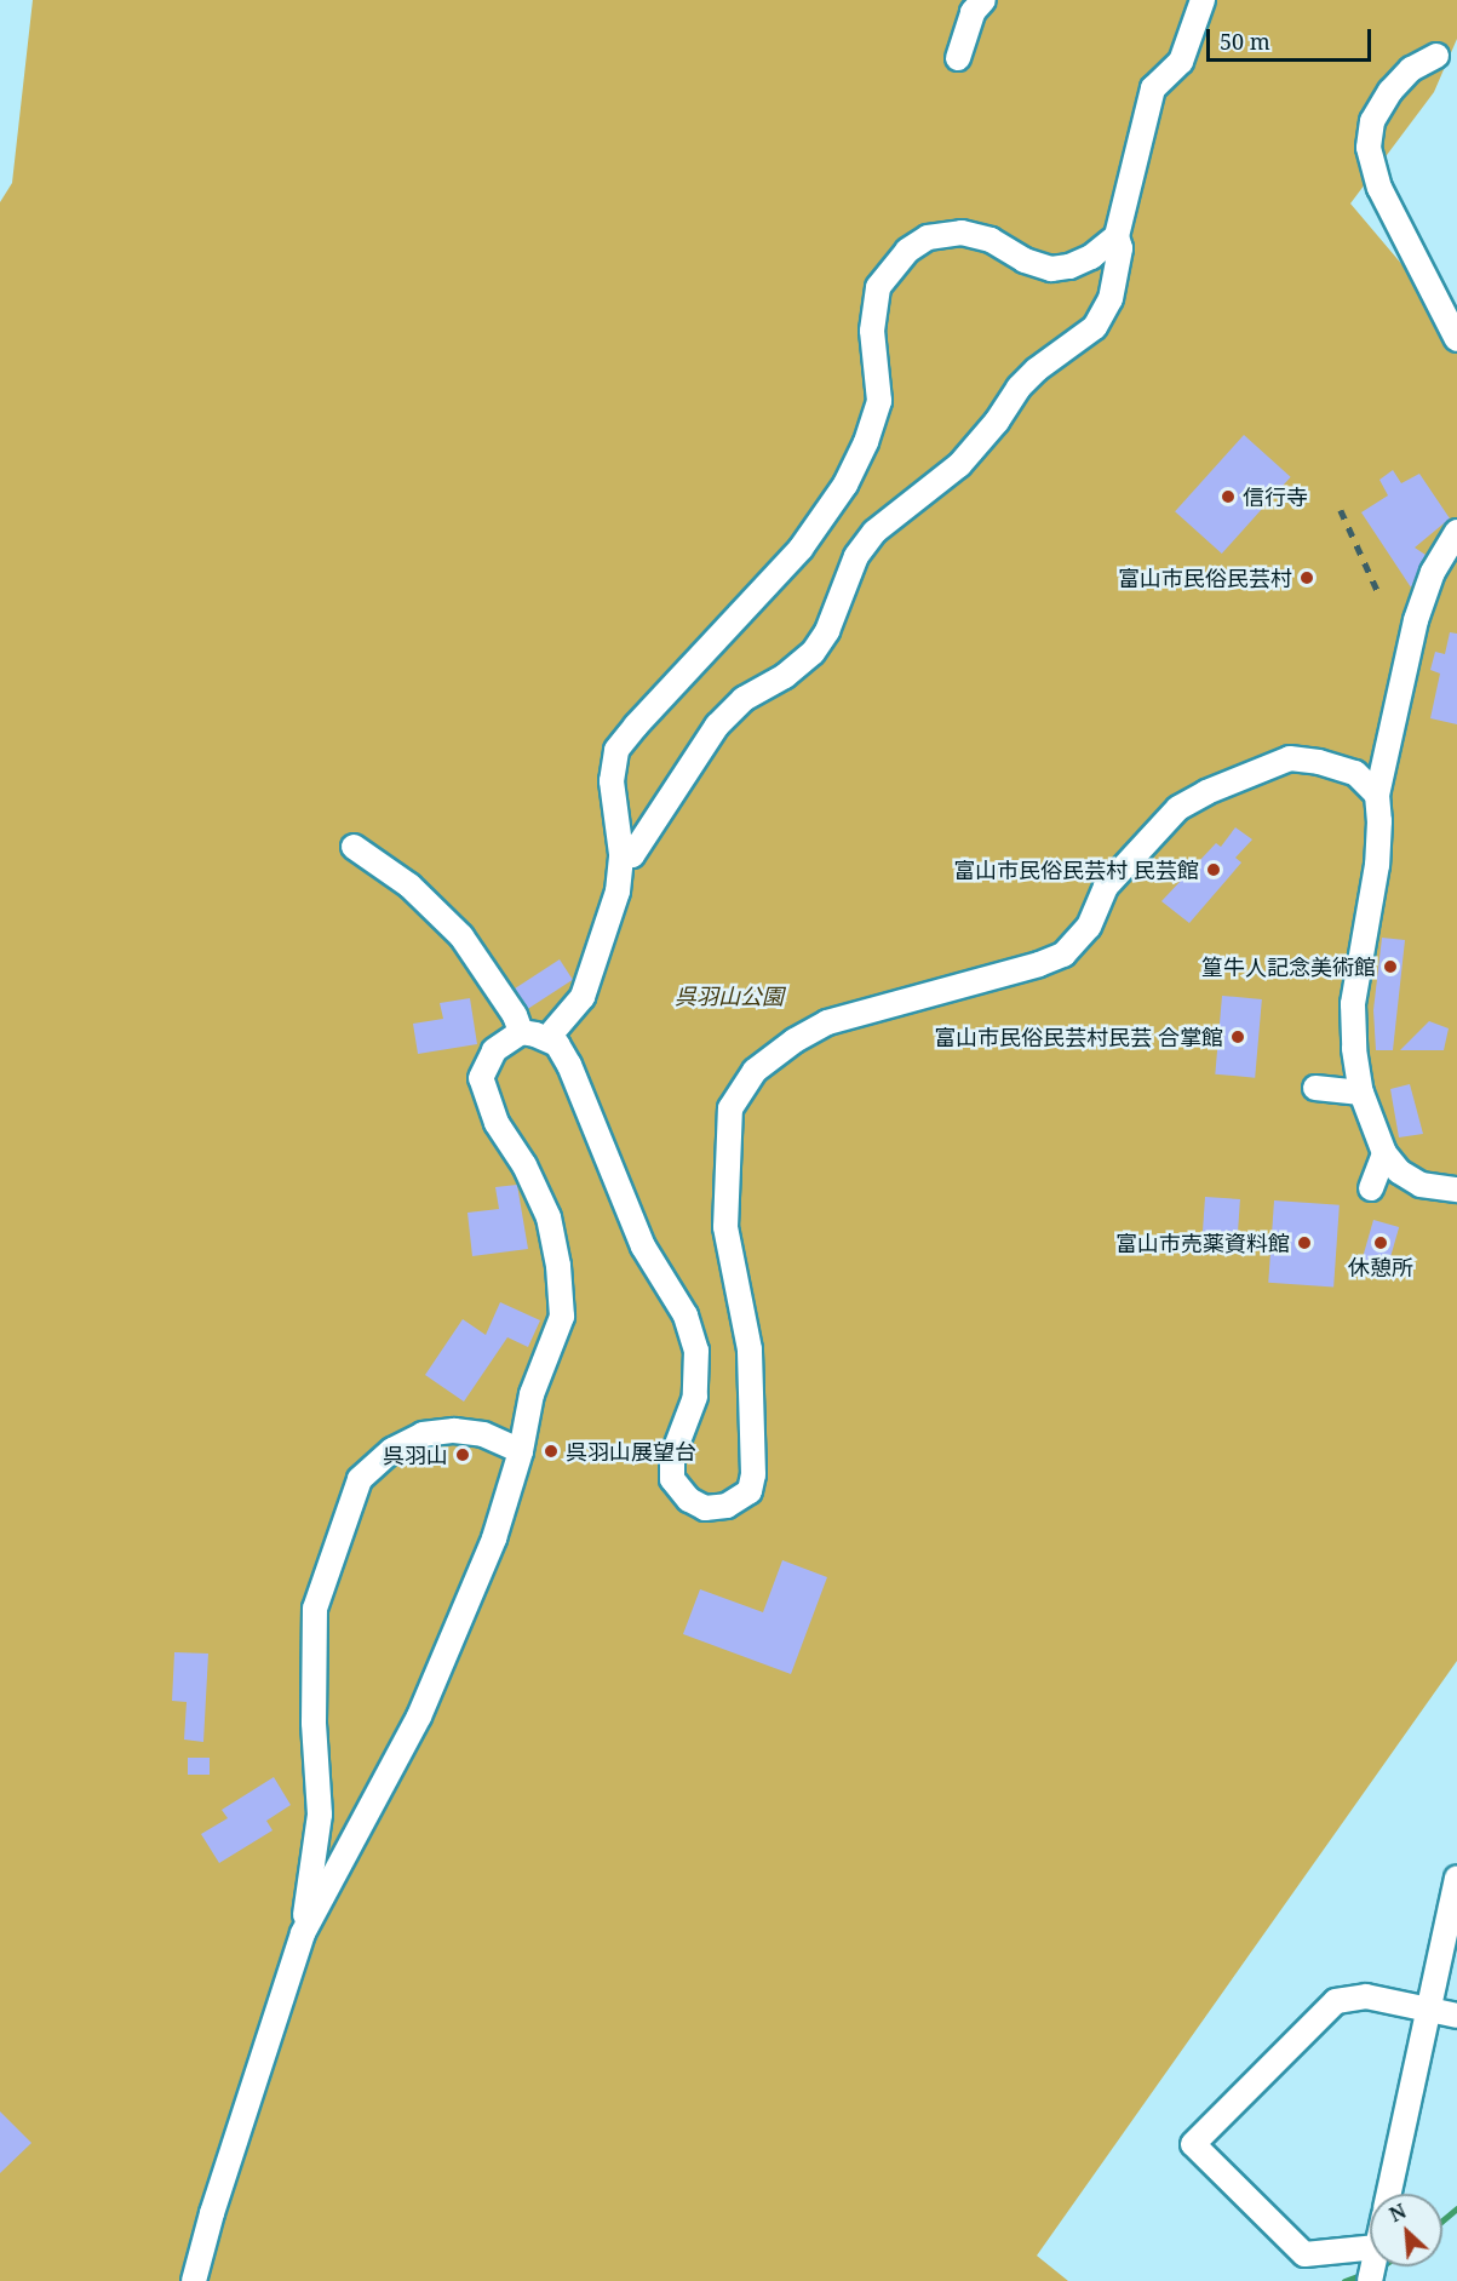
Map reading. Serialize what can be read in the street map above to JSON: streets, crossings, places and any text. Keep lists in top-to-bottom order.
{
  "parks": ["呉羽山公園"],
  "places": [
    "信行寺",
    "富山市民俗民芸村",
    "富山市民俗民芸村 民芸館",
    "篁牛人記念美術館",
    "富山市民俗民芸村民芸 合掌館",
    "富山市売薬資料館",
    "休憩所",
    "呉羽山展望台",
    "呉羽山"
  ],
  "scale_bar": "50 m",
  "north": "top left"
}
